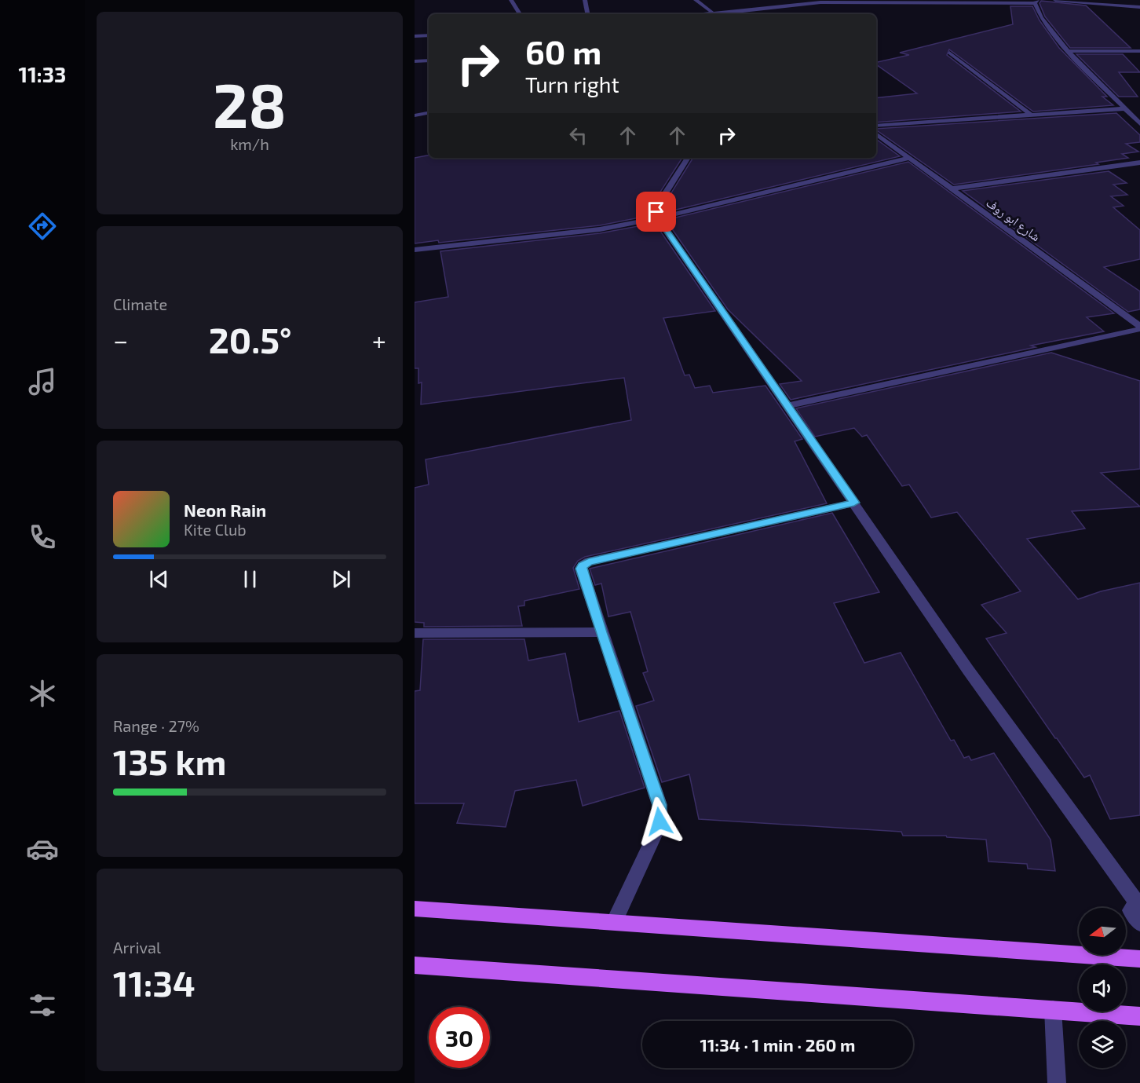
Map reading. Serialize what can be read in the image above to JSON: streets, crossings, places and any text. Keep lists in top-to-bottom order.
{
  "streets": {
    "street": ["شارع ابو روف"]
  },
  "north": "left",
  "page": {
    "tabs": "11:33",
    "tile": [
      ["28", "km/h"],
      "Climate",
      ["Range · 27%", "135 km"],
      ["Arrival", "11:34"]
    ],
    "turn": ["60 m", "Turn right"],
    "heat": ["−", "20.5°", "+"],
    "song": ["Neon Rain", "Kite Club"],
    "limit": "30",
    "trip": "11:34 · 1 min · 260 m"
  }
}
